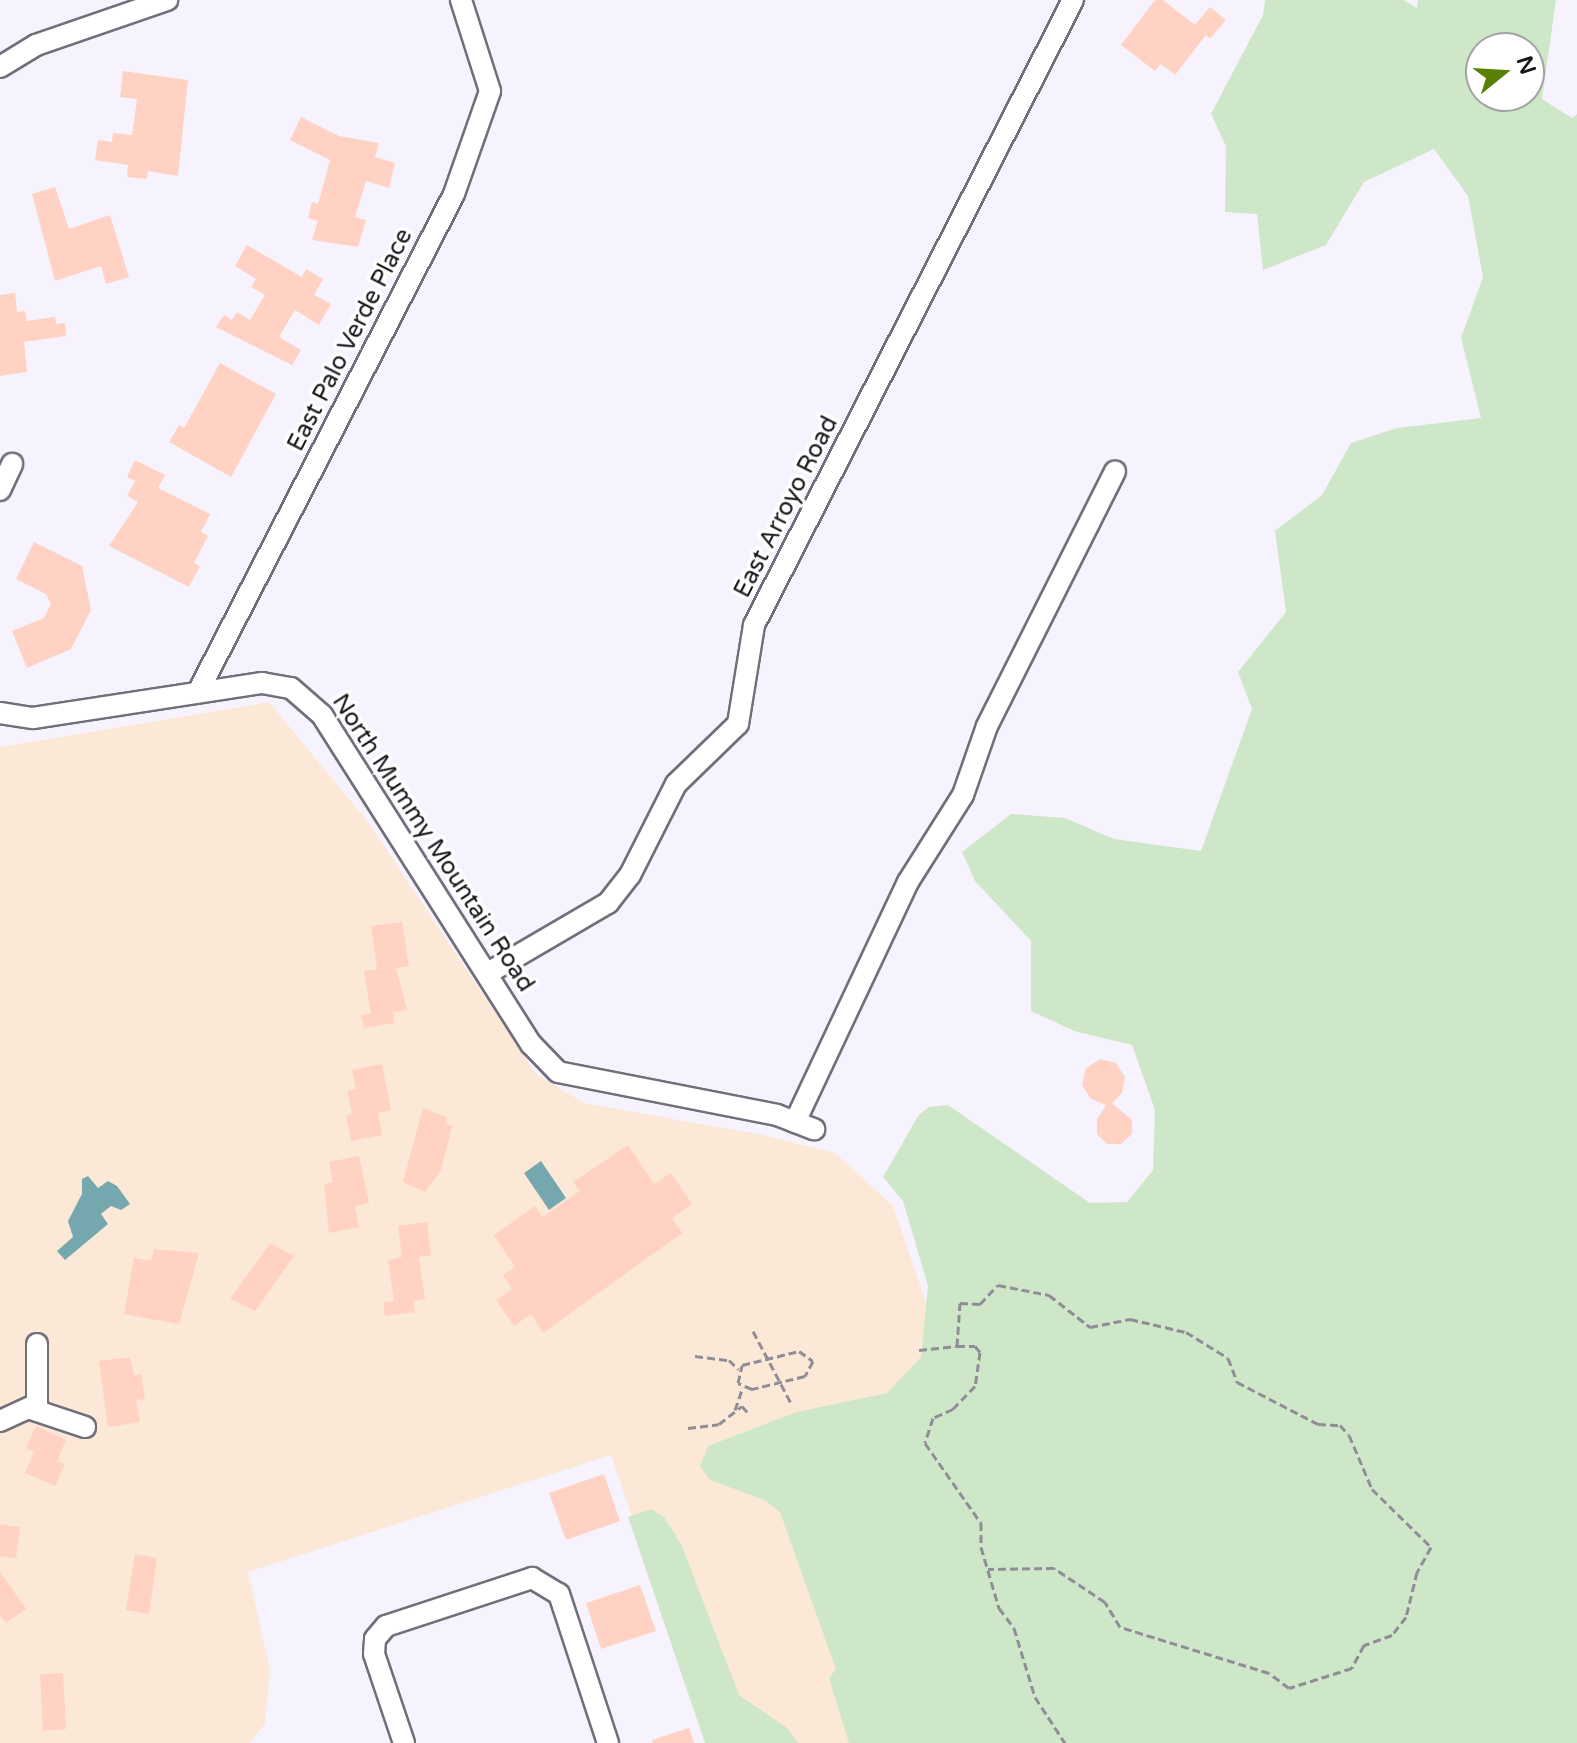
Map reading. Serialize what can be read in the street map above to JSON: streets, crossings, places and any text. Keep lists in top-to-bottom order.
{
  "streets": {
    "street": ["East Palo Verde Place", "East Arroyo Road", "North Mummy Mountain Road"]
  },
  "crossings": [
    ["East Palo Verde Place", "North Mummy Mountain Road"],
    ["East Arroyo Road", "North Mummy Mountain Road"]
  ],
  "north": "right"
}
